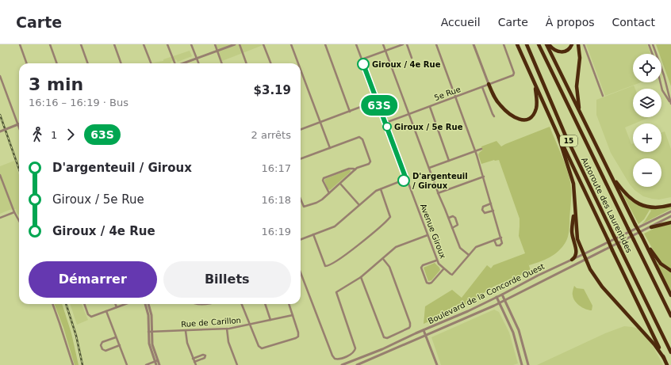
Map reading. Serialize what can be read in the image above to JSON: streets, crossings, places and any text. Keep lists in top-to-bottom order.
{
  "streets": {
    "highway": ["15", "Autoroute des Laurentides"],
    "street": [
      "5e Rue",
      "Avenue Giroux",
      "Boulevard de la Concorde Ouest",
      "Rue de Carillon"
    ]
  },
  "crossings": [
    ["5e Rue", "Avenue Giroux"],
    ["Autoroute des Laurentides", "Boulevard de la Concorde Ouest"]
  ],
  "places": ["Giroux / 4e Rue", "Giroux / 5e Rue", "D'argenteuil / Giroux"],
  "lines": ["bus line 63S"],
  "page": {
    "header": "Carte",
    "nav": [
      "Accueil",
      "Carte",
      "À propos",
      "Contact"
    ],
    "on_map": "63S",
    "map_buttons": ["+", "−"],
    "heading": ["3 min", "16:16 – 16:19 · Bus", "$3.19"],
    "legs": ["1", "63S", "2 arrêts"],
    "list": [
      {
        "name": "D'argenteuil / Giroux",
        "value": "16:17"
      },
      {
        "name": "Giroux / 5e Rue",
        "value": "16:18"
      },
      {
        "name": "Giroux / 4e Rue",
        "value": "16:19"
      }
    ],
    "buttons": ["Démarrer", "Billets"]
  }
}
